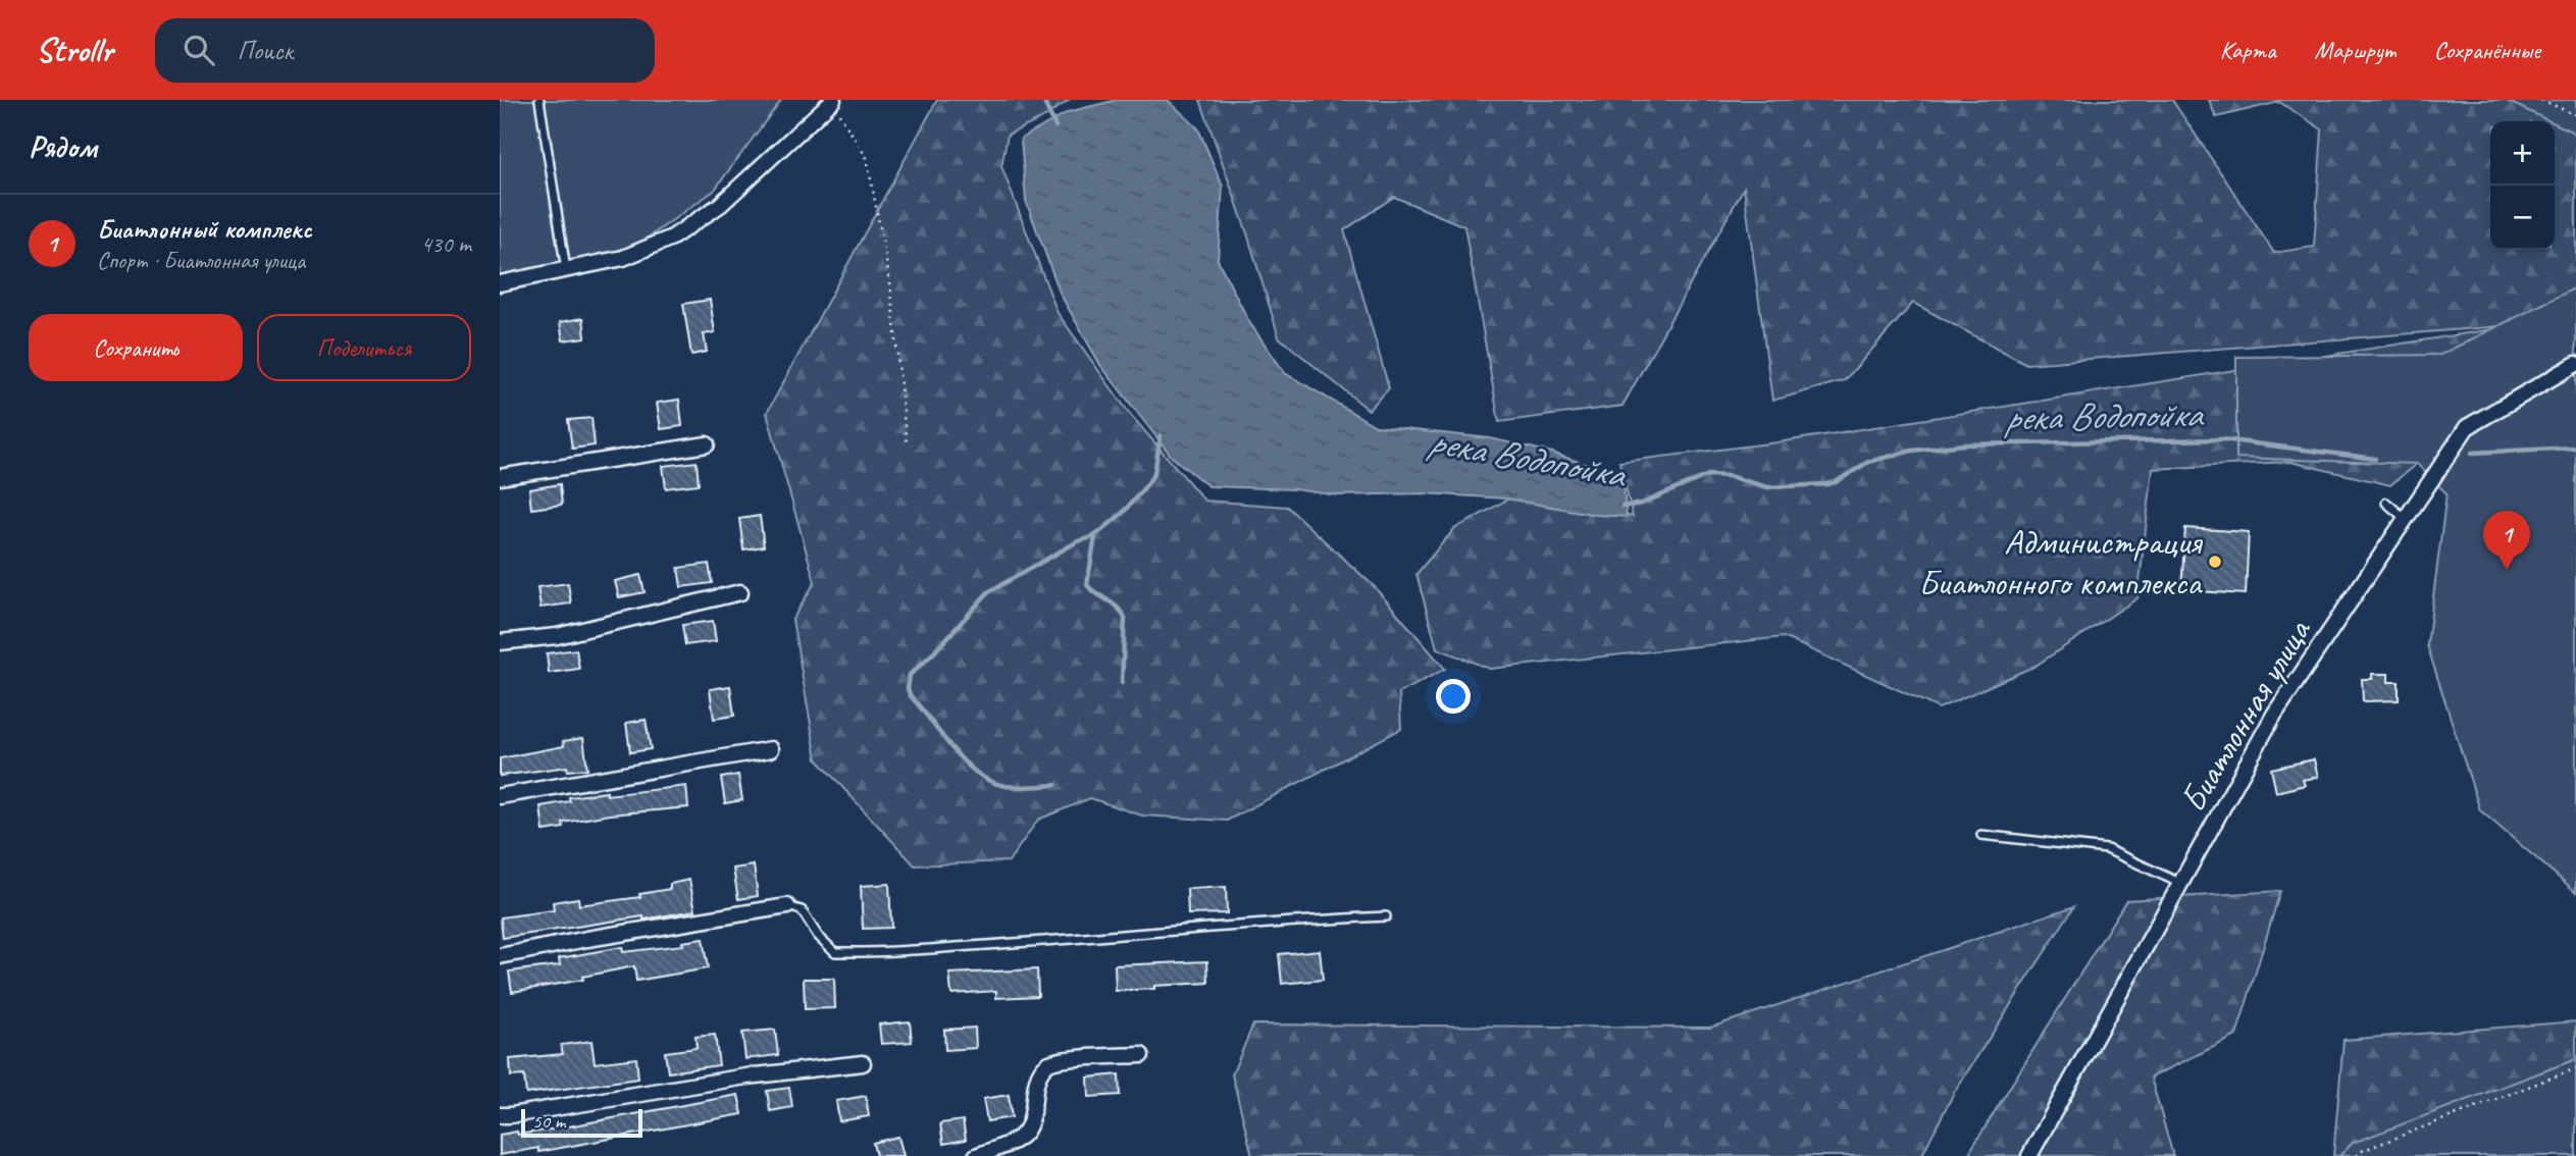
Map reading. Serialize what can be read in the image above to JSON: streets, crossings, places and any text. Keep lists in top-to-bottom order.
{
  "streets": {
    "street": ["Биатлонная улица"]
  },
  "water": ["река Водопойка"],
  "places": ["Администрация Биатлонного комплекса"],
  "scale_bar": "50 m",
  "page": {
    "header": "Strollr",
    "search": "Поиск",
    "nav": ["Карта", "Маршрут", "Сохранённые"],
    "heading": "Рядом",
    "map_buttons": ["+", "−"],
    "list": [
      {
        "mark": "1",
        "name": "Биатлонный комплекс",
        "note": "Спорт · Биатлонная улица",
        "value": "430 m"
      }
    ],
    "buttons": ["Сохранить", "Поделиться"],
    "pins": "1",
    "scale": "50 m"
  }
}
